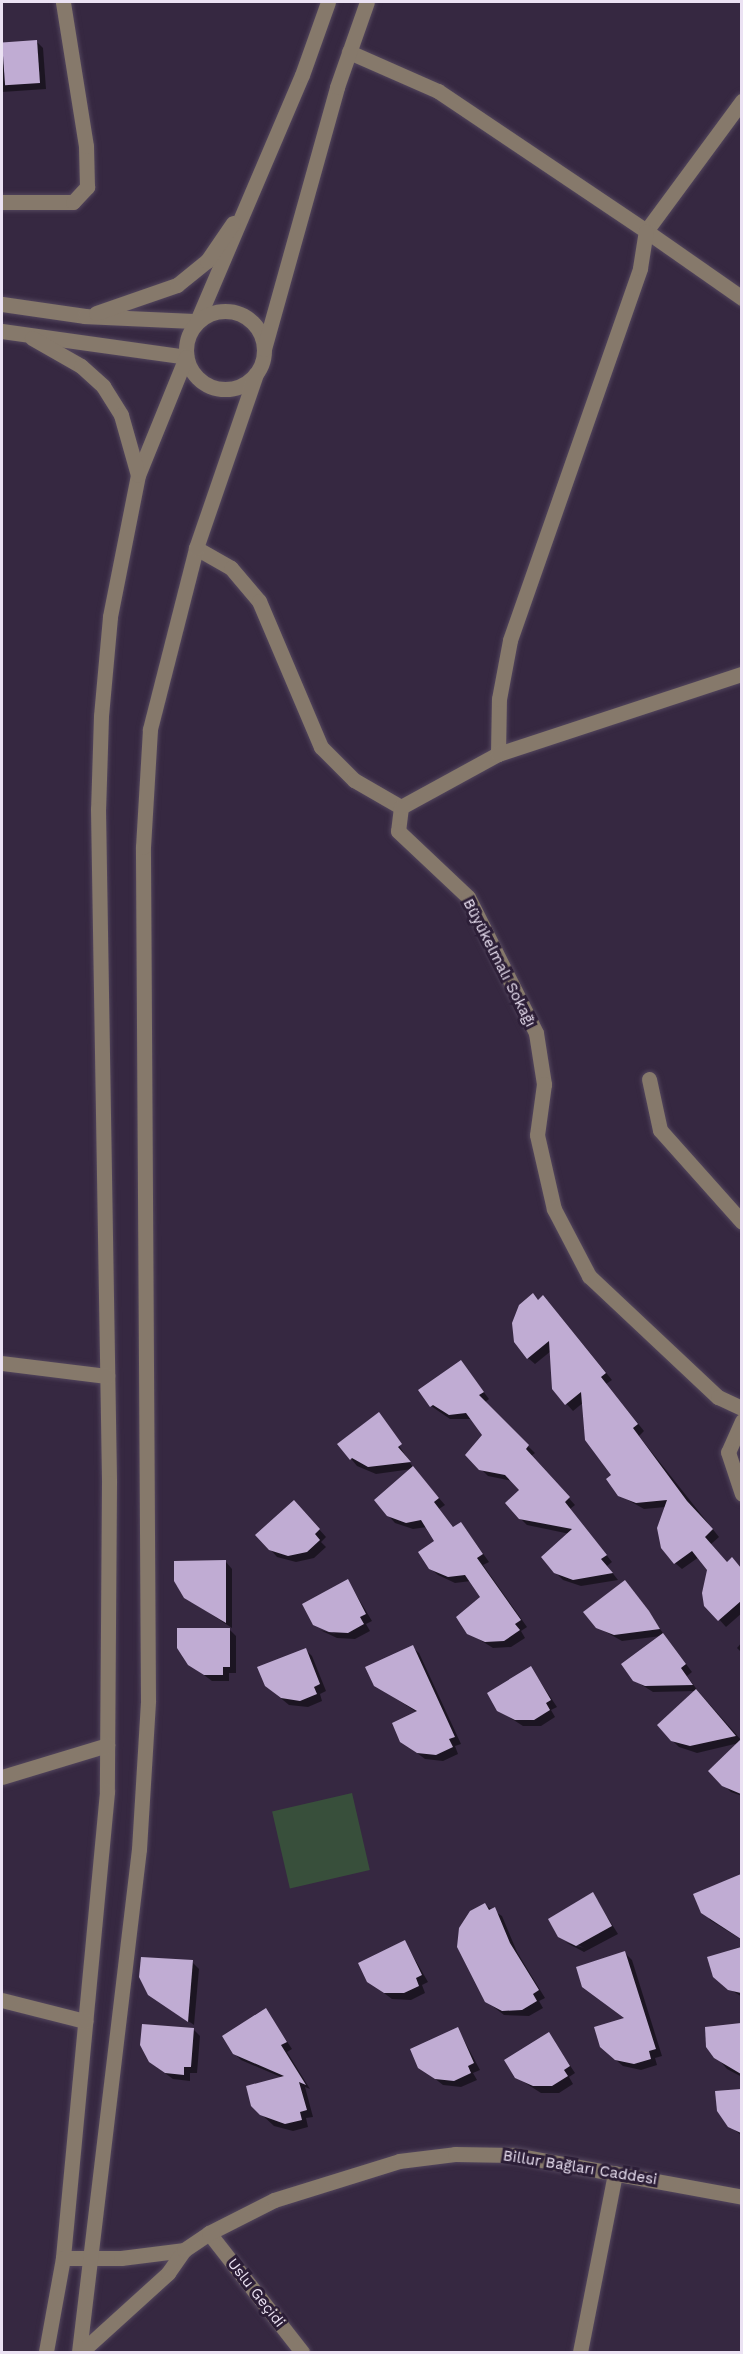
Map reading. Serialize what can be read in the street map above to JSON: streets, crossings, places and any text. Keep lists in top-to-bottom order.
{
  "streets": {
    "street": ["Büyükelmalı Sokağı", "Billur Bağları Caddesi", "Uslu Geçidi"]
  },
  "crossings": [
    ["Billur Bağları Caddesi", "Uslu Geçidi"]
  ]
}
